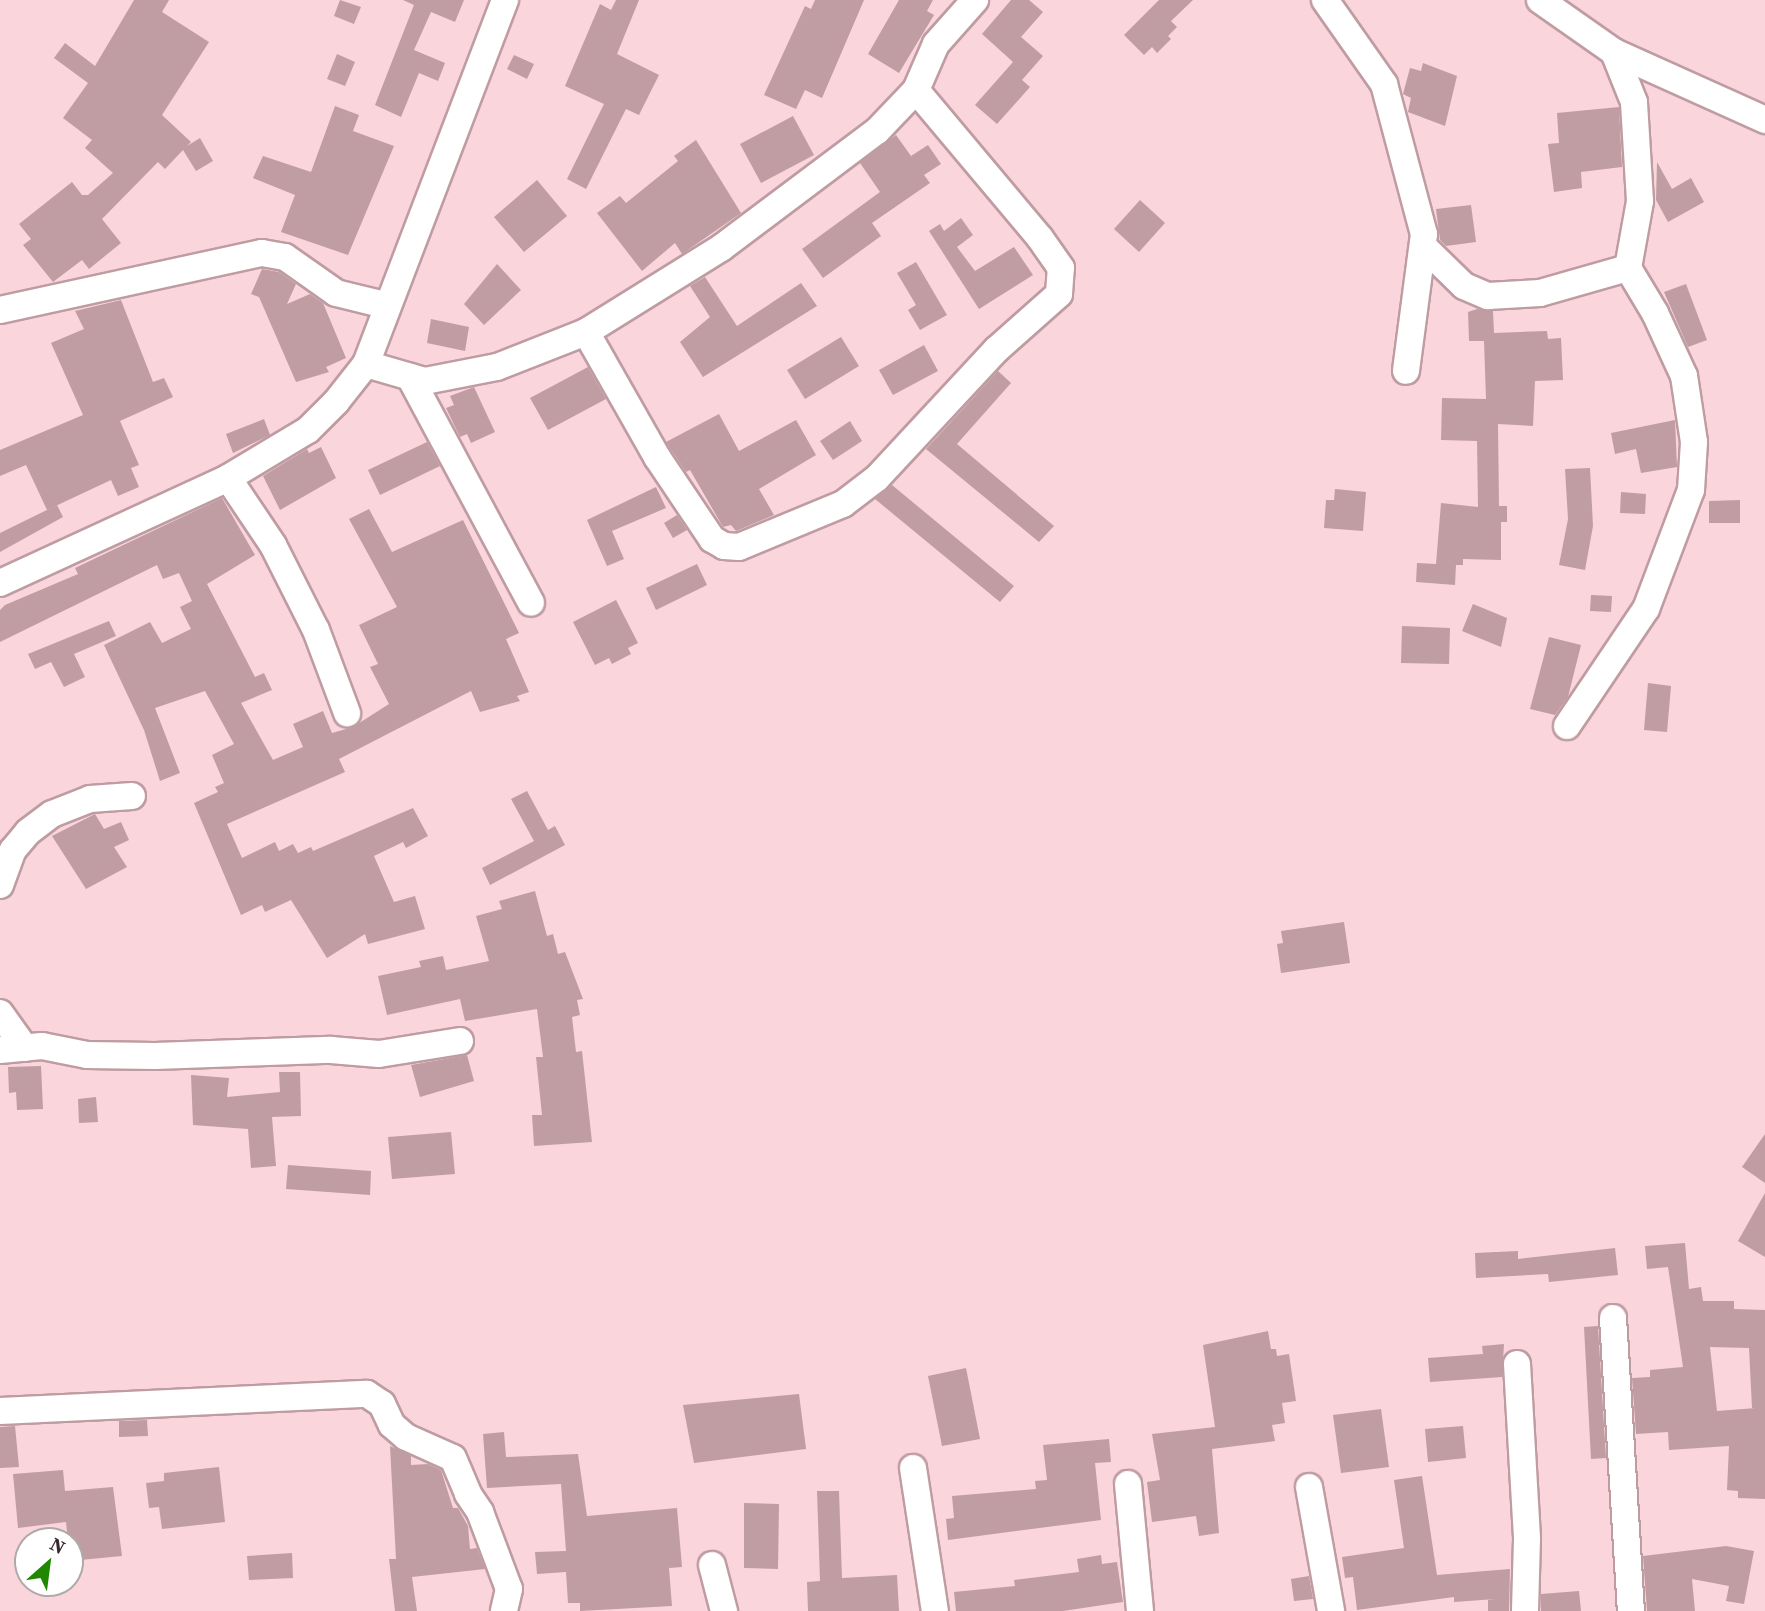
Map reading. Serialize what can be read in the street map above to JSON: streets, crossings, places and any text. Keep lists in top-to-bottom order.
{
  "north": "top right"
}
